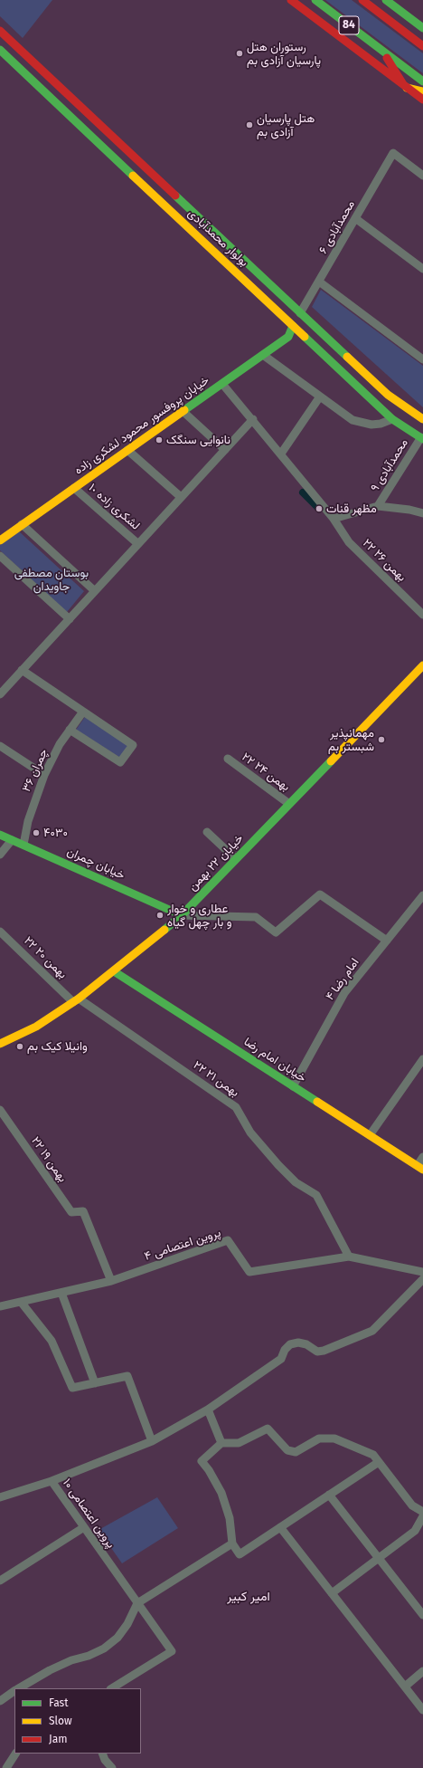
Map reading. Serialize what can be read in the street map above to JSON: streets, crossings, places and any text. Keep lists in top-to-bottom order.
{
  "streets": {
    "main road": [
      "84",
      "بولوار محمدآبادی",
      "خیابان پروفسور محمود لشکری زاده",
      "خیابان ۲۲ بهمن",
      "خیابان چمران",
      "خیابان امام رضا"
    ],
    "street": [
      "محمدآبادی ۶",
      "محمدآبادی ۹",
      "لشکری زاده ١٠",
      "۲۲ بهمن ۲۶",
      "چمران ۳۶",
      "۲۲ بهمن ۲۴",
      "۲۲ بهمن ۲۰",
      "امام رضا ۴",
      "۲۲ بهمن ۲۱",
      "۲۲ بهمن ۱۹",
      "پروین اعتصامی ۴",
      "پروین اعتصامی ۱۰"
    ]
  },
  "crossings": [
    ["محمدآبادی ۶", "بولوار محمدآبادی"],
    ["محمدآبادی ۶", "خیابان پروفسور محمود لشکری زاده"],
    ["بولوار محمدآبادی", "خیابان پروفسور محمود لشکری زاده"],
    ["بولوار محمدآبادی", "محمدآبادی ۹"],
    ["خیابان پروفسور محمود لشکری زاده", "لشکری زاده ١٠"],
    ["خیابان پروفسور محمود لشکری زاده", "۲۲ بهمن ۲۶"],
    ["چمران ۳۶", "خیابان چمران"],
    ["۲۲ بهمن ۲۴", "خیابان ۲۲ بهمن"],
    ["خیابان ۲۲ بهمن", "خیابان چمران"],
    ["خیابان ۲۲ بهمن", "۲۲ بهمن ۲۰"],
    ["خیابان ۲۲ بهمن", "خیابان امام رضا"],
    ["خیابان ۲۲ بهمن", "۲۲ بهمن ۲۱"],
    ["۲۲ بهمن ۲۰", "۲۲ بهمن ۲۱"],
    ["امام رضا ۴", "خیابان امام رضا"],
    ["۲۲ بهمن ۲۱", "پروین اعتصامی ۴"],
    ["۲۲ بهمن ۱۹", "پروین اعتصامی ۴"]
  ],
  "districts": ["امیر کبیر"],
  "parks": ["بوستان مصطفی جاویدان"],
  "places": [
    "رستوران هتل پارسیان آزادی بم",
    "هتل پارسیان آزادی بم",
    "نانوایی سنگک",
    "مظهر قنات",
    "مهمانپذیر شبستر بم",
    "۴۰۳۰",
    "عطاری و خوار و بار چهل گیاه",
    "وانیلا کیک بم"
  ],
  "legend": ["Fast", "Slow", "Jam"]
}
